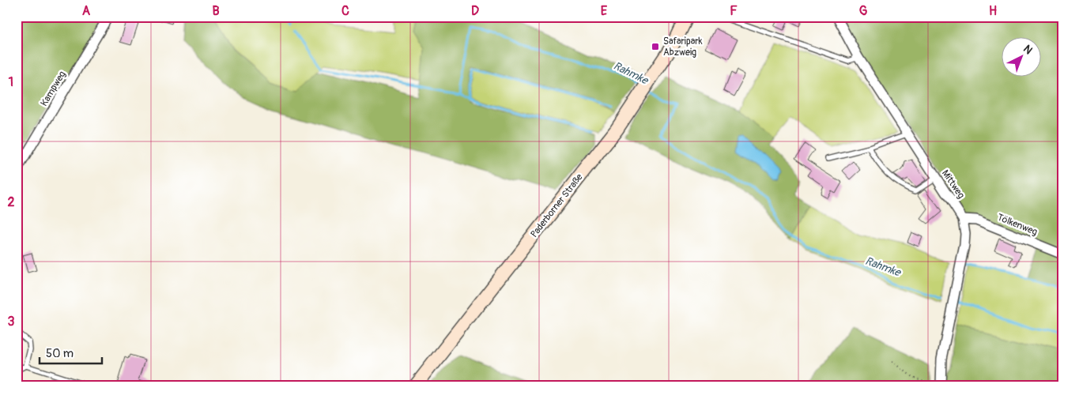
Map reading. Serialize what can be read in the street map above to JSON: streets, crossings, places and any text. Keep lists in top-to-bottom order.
{
  "streets": {
    "main road": ["Paderborner Straße"],
    "street": ["Kampweg", "Mittweg", "Tölkenweg"]
  },
  "crossings": [
    ["Mittweg", "Tölkenweg"]
  ],
  "water": ["Rahmke"],
  "places": {
    "transit": ["Safaripark Abzweig"]
  },
  "scale_bar": "50 m",
  "north": "top right",
  "grid": {
    "columns": [
      "A",
      "B",
      "C",
      "D",
      "E",
      "F",
      "G",
      "H"
    ],
    "rows": ["1", "2", "3"]
  }
}
